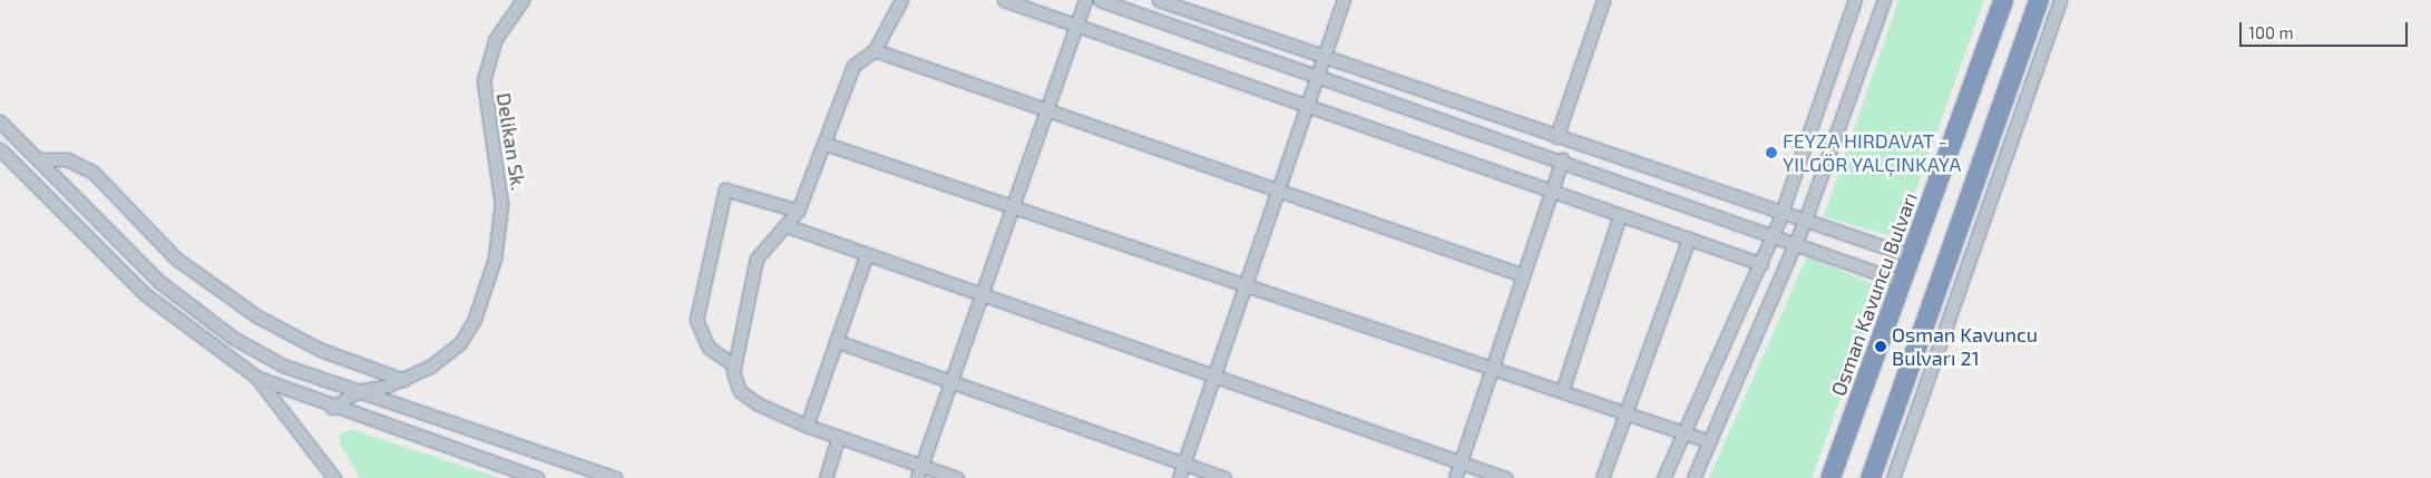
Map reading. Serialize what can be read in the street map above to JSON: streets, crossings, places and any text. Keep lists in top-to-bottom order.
{
  "streets": {
    "highway": ["Osman Kavuncu Bulvarı"],
    "street": ["Delikan Sk."]
  },
  "places": ["FEYZA HIRDAVAT - YILGÖR YALÇINKAYA", "Osman Kavuncu Bulvarı 21"],
  "scale_bar": "100 m"
}
